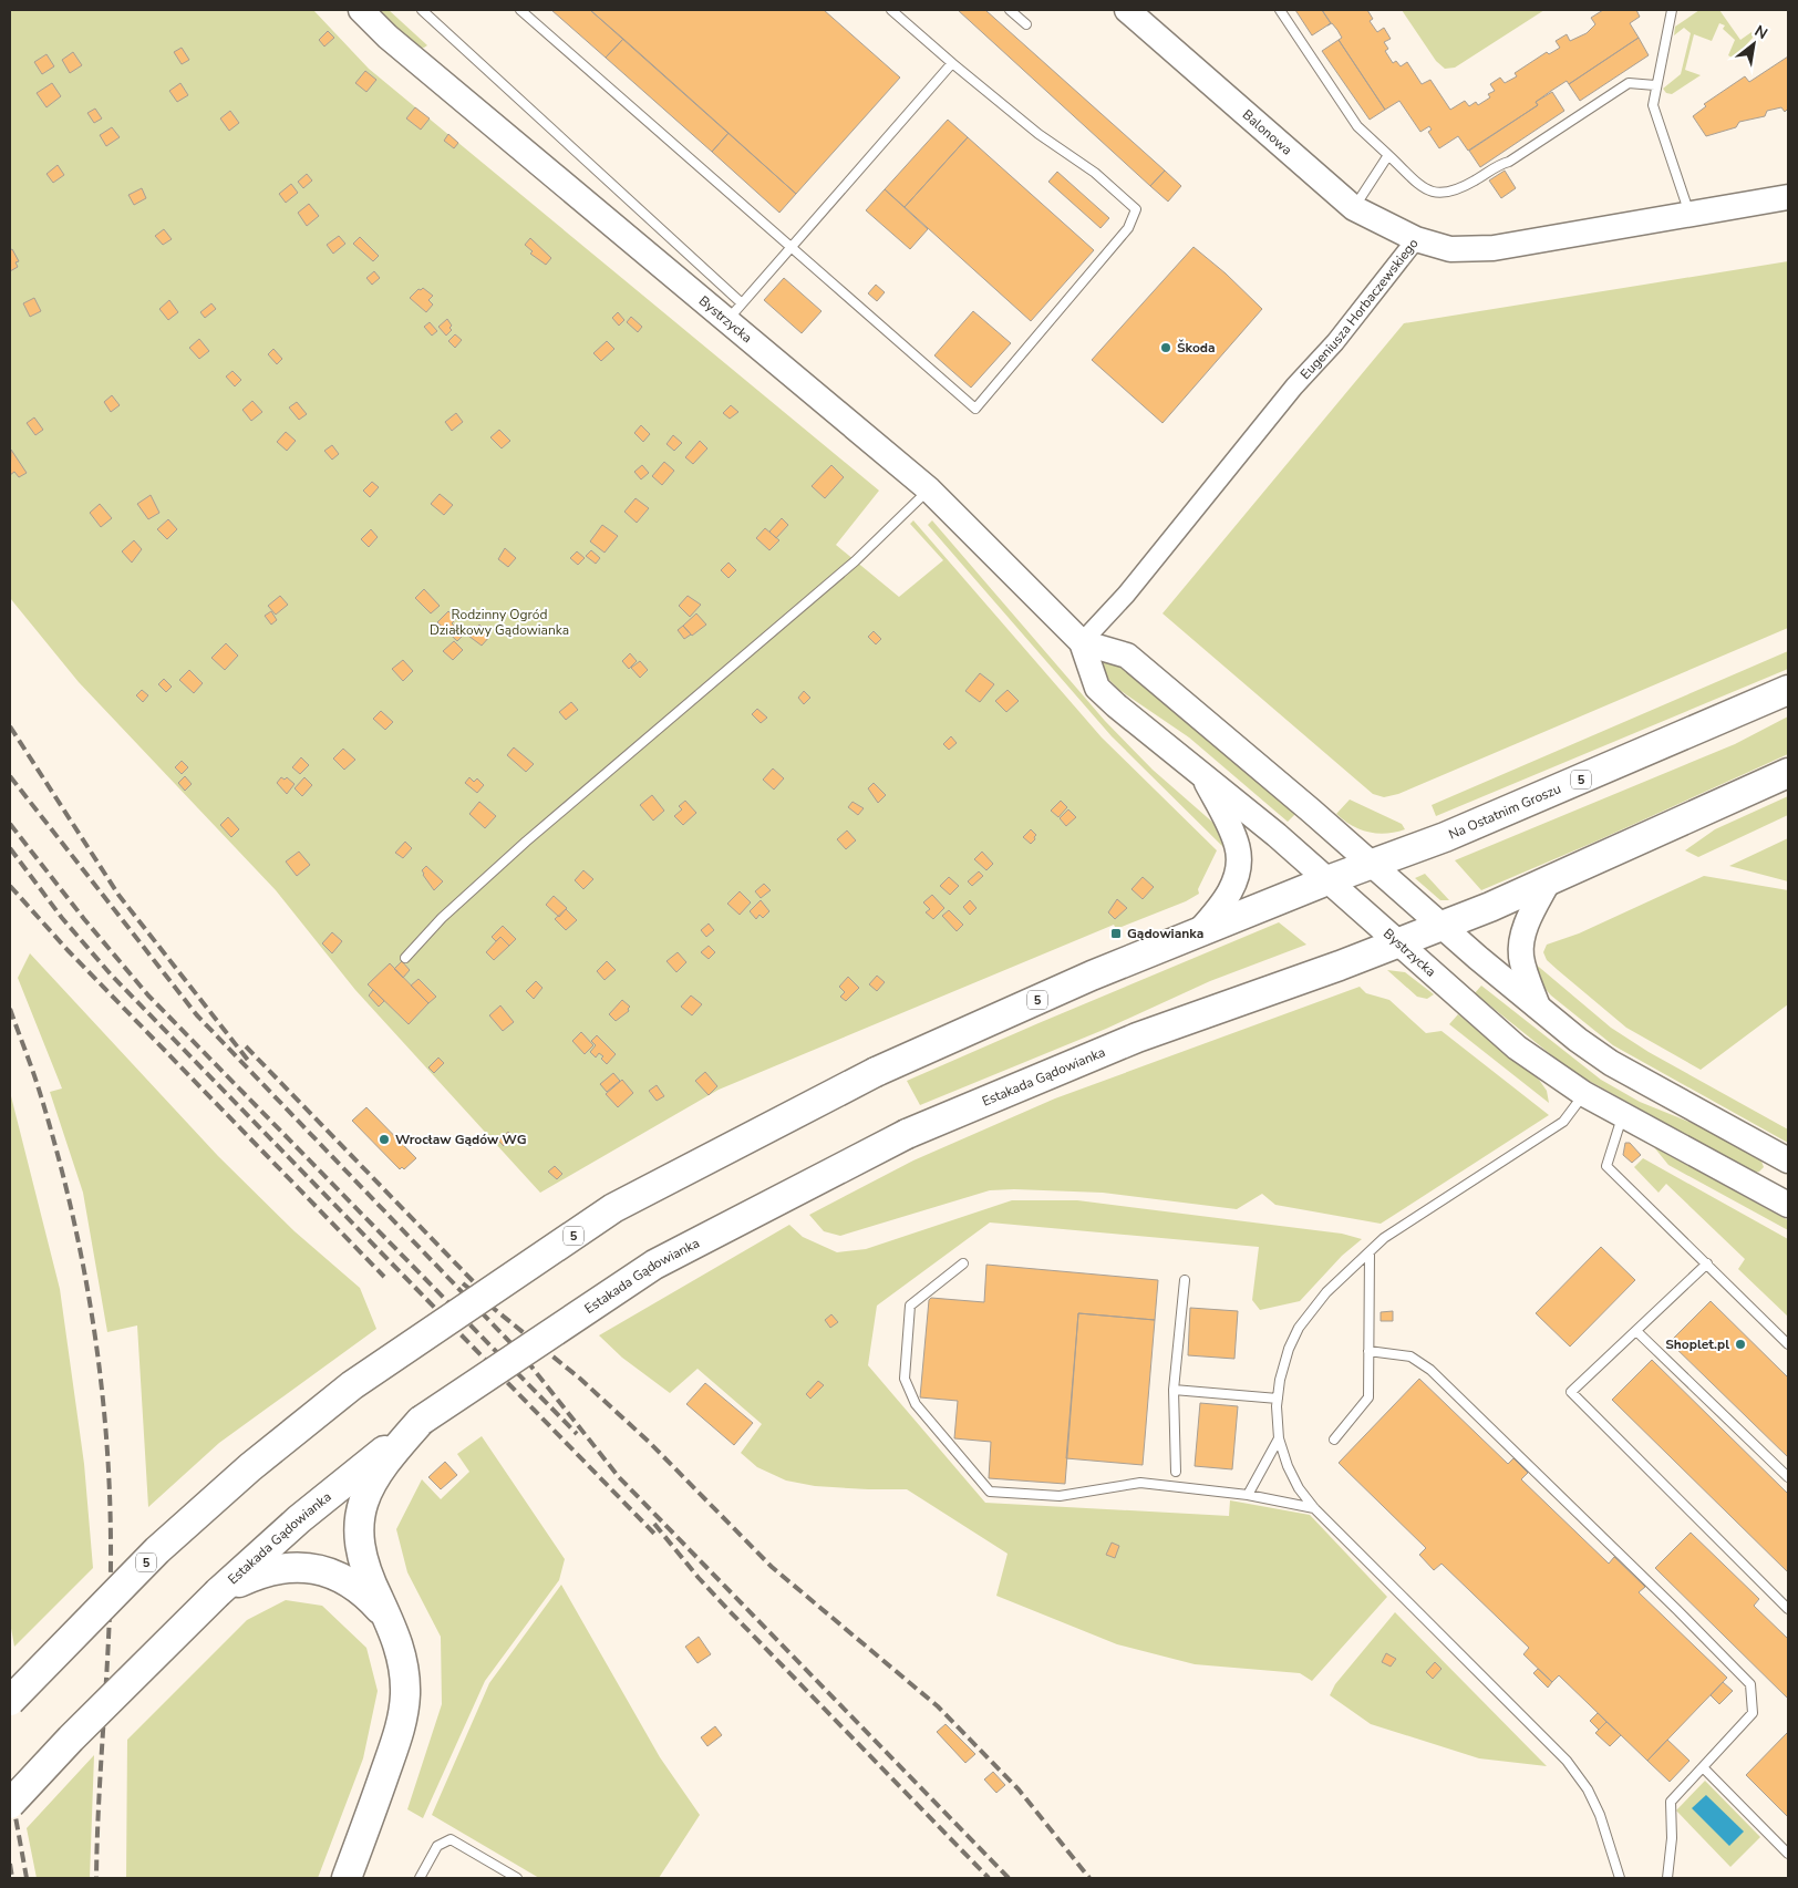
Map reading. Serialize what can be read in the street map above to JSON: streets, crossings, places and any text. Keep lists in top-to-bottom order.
{
  "streets": {
    "main road": ["5", "Na Ostatnim Groszu", "Estakada Gądowianka"],
    "street": ["Balonowa", "Eugeniusza Horbaczewskiego", "Bystrzycka"]
  },
  "crossings": [
    ["Balonowa", "Eugeniusza Horbaczewskiego"],
    ["Eugeniusza Horbaczewskiego", "Bystrzycka"],
    ["Bystrzycka", "5"],
    ["Bystrzycka", "Na Ostatnim Groszu"],
    ["Bystrzycka", "Estakada Gądowianka"],
    ["5", "Na Ostatnim Groszu"]
  ],
  "parks": ["Rodzinny Ogród Działkowy Gądowianka"],
  "places": {
    "other": ["Škoda", "Wrocław Gądów WG", "Shoplet.pl"],
    "transit": ["Gądowianka"]
  },
  "north": "top right"
}
